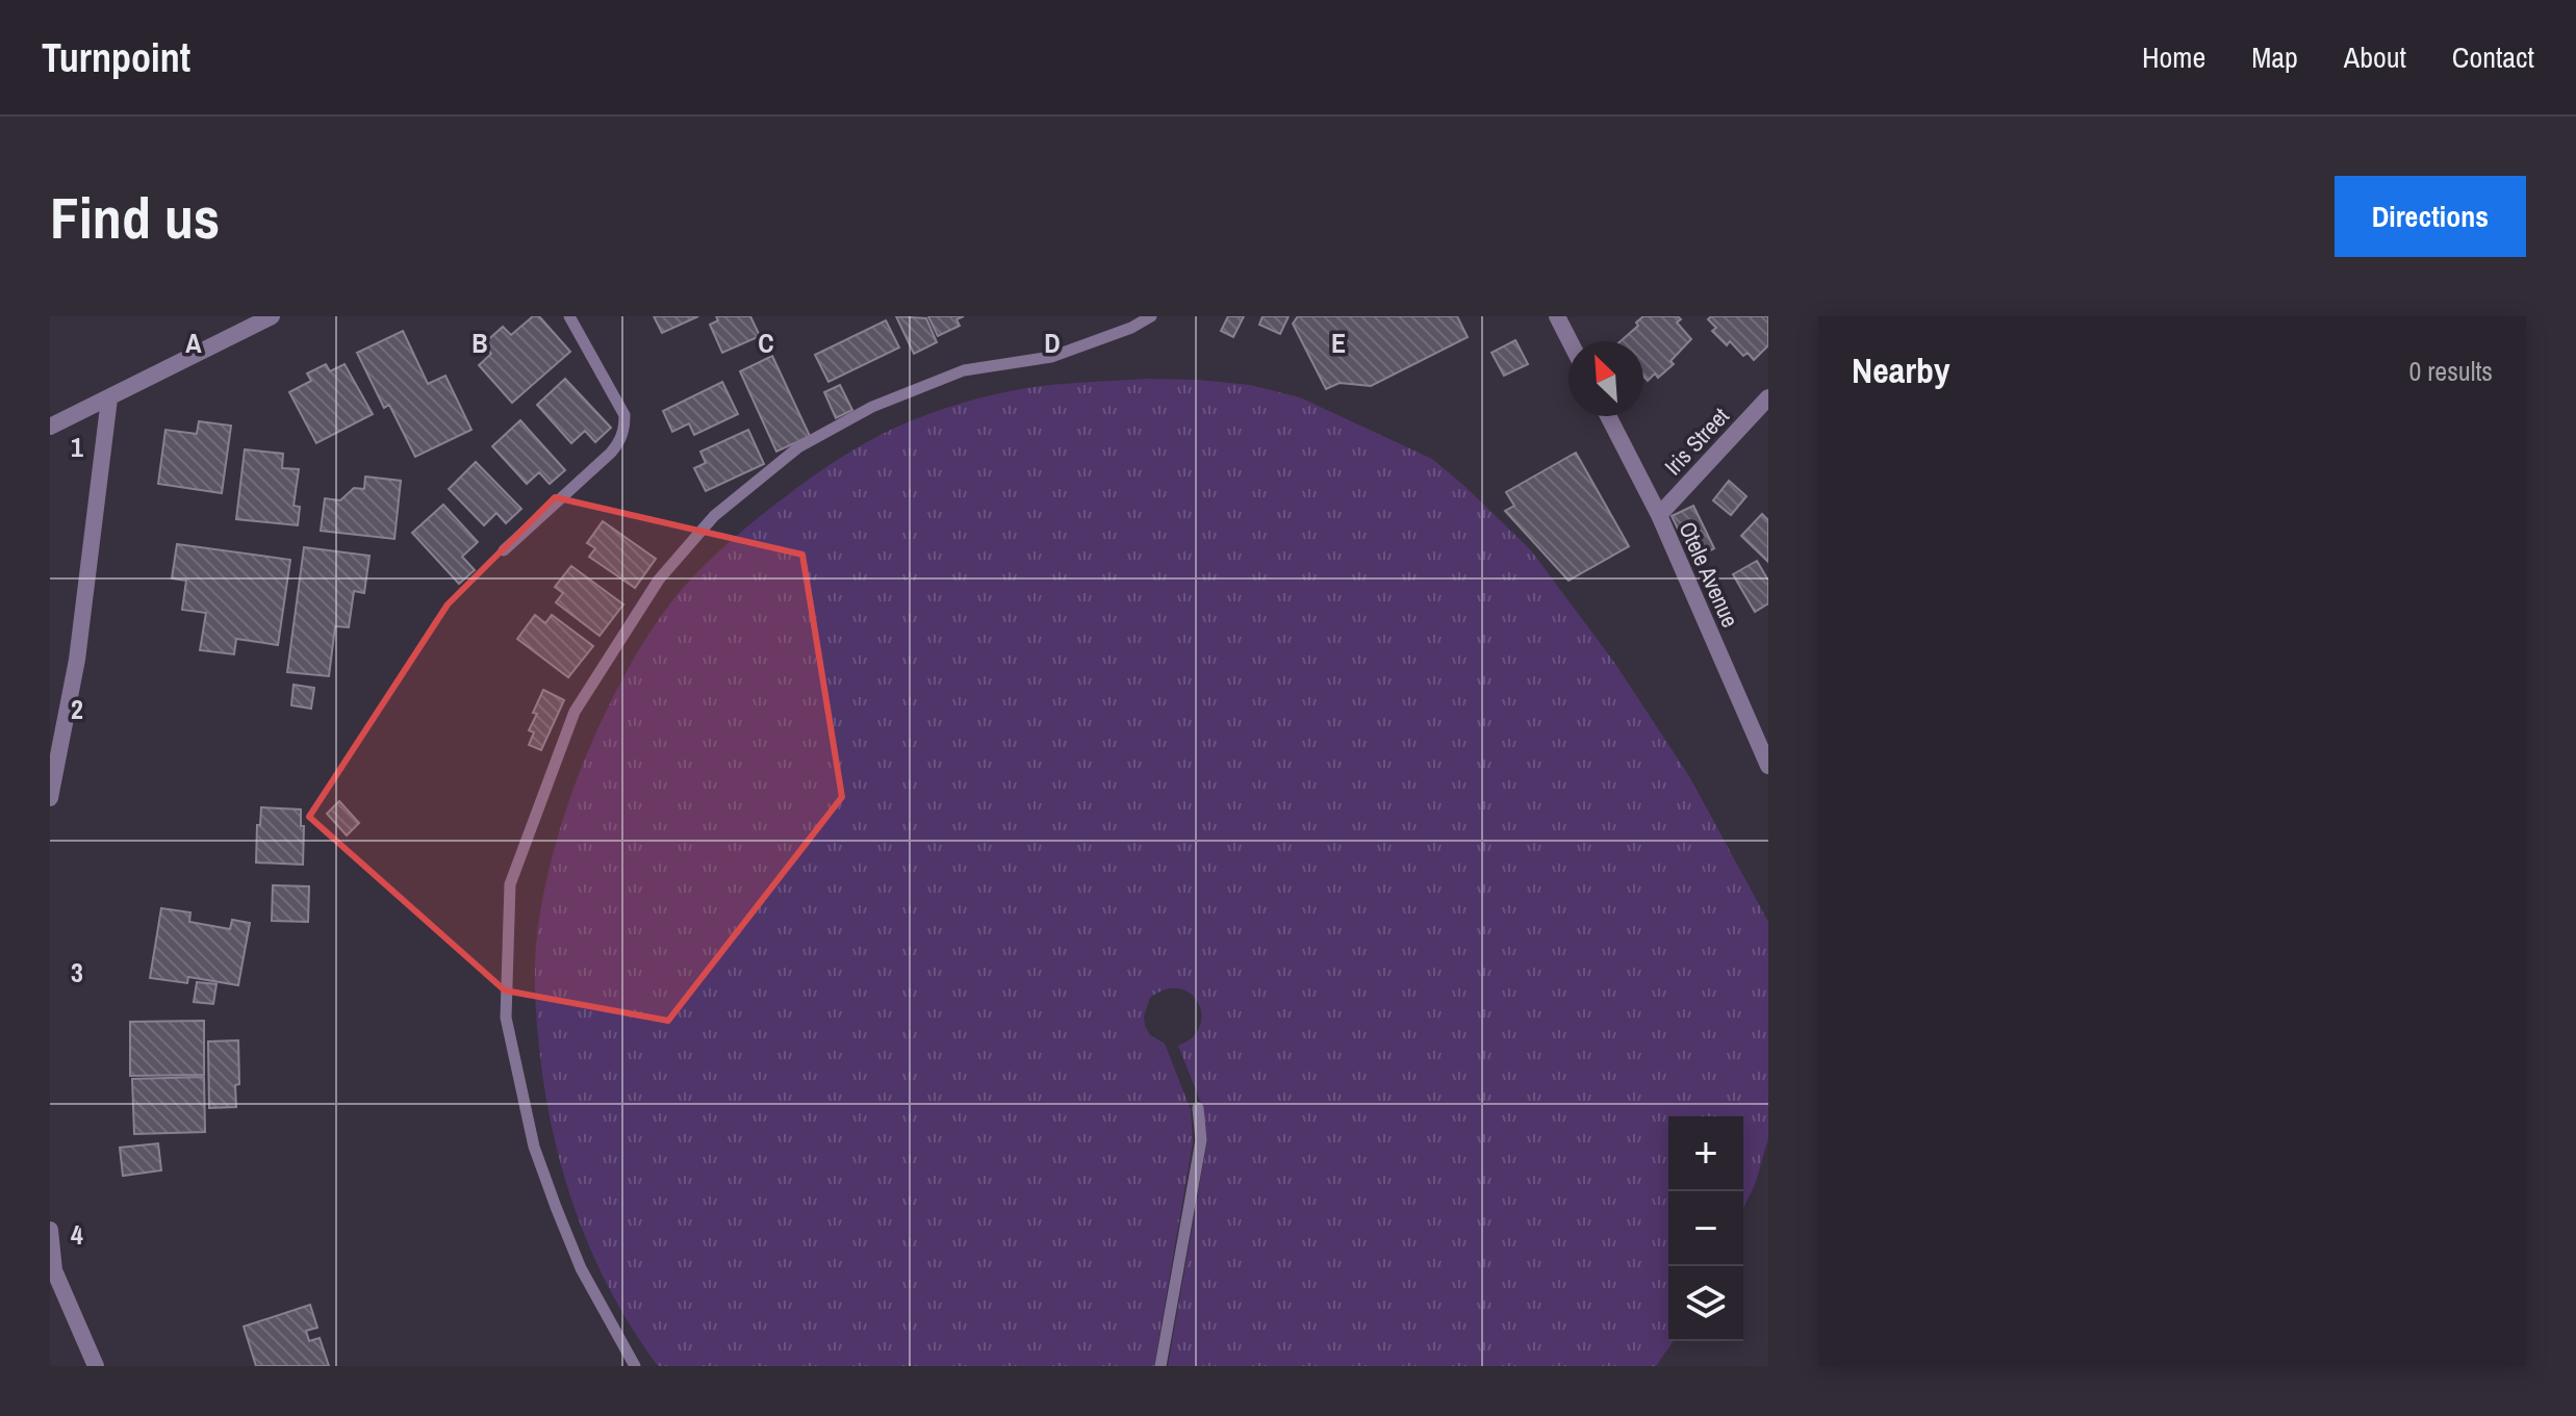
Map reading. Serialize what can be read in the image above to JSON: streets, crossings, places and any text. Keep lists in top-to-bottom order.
{
  "streets": {
    "street": ["Iris Street", "Otele Avenue"]
  },
  "crossings": [
    ["Iris Street", "Otele Avenue"]
  ],
  "north": "top left",
  "page": {
    "header": "Turnpoint",
    "nav": [
      "Home",
      "Map",
      "About",
      "Contact"
    ],
    "buttons": "Directions",
    "title": "Find us",
    "heading": ["Nearby", "0 results"],
    "map_buttons": ["+", "−"]
  },
  "grid": {
    "columns": [
      "A",
      "B",
      "C",
      "D",
      "E"
    ],
    "rows": [
      "1",
      "2",
      "3",
      "4"
    ]
  }
}
